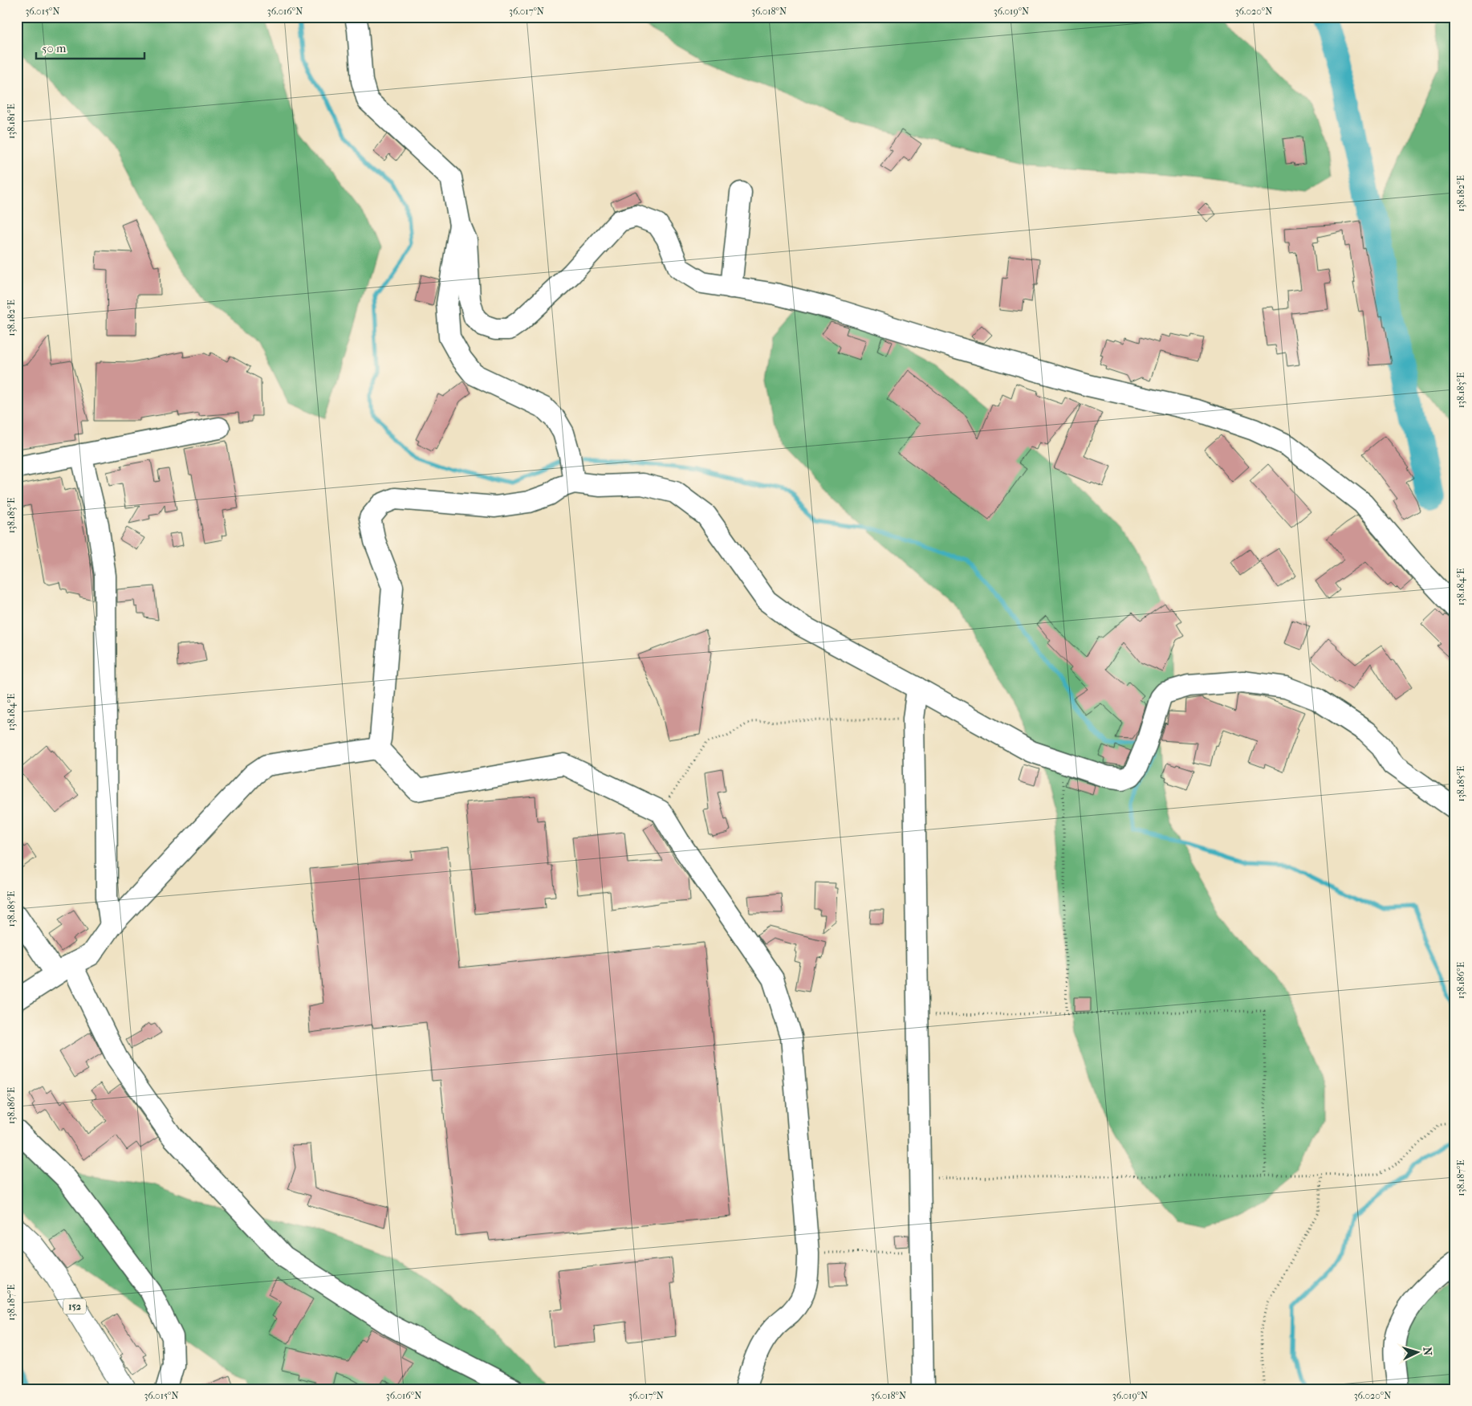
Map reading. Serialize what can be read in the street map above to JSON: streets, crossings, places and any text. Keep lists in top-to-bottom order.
{
  "streets": {
    "highway": ["152"]
  },
  "scale_bar": "50 m",
  "north": "right",
  "coordinates": [
    "36.015°N",
    "36.016°N",
    "36.017°N",
    "36.018°N",
    "36.019°N",
    "36.020°N",
    "138.181°E",
    "138.182°E",
    "138.183°E",
    "138.184°E",
    "138.185°E",
    "138.186°E",
    "138.187°E"
  ]
}
